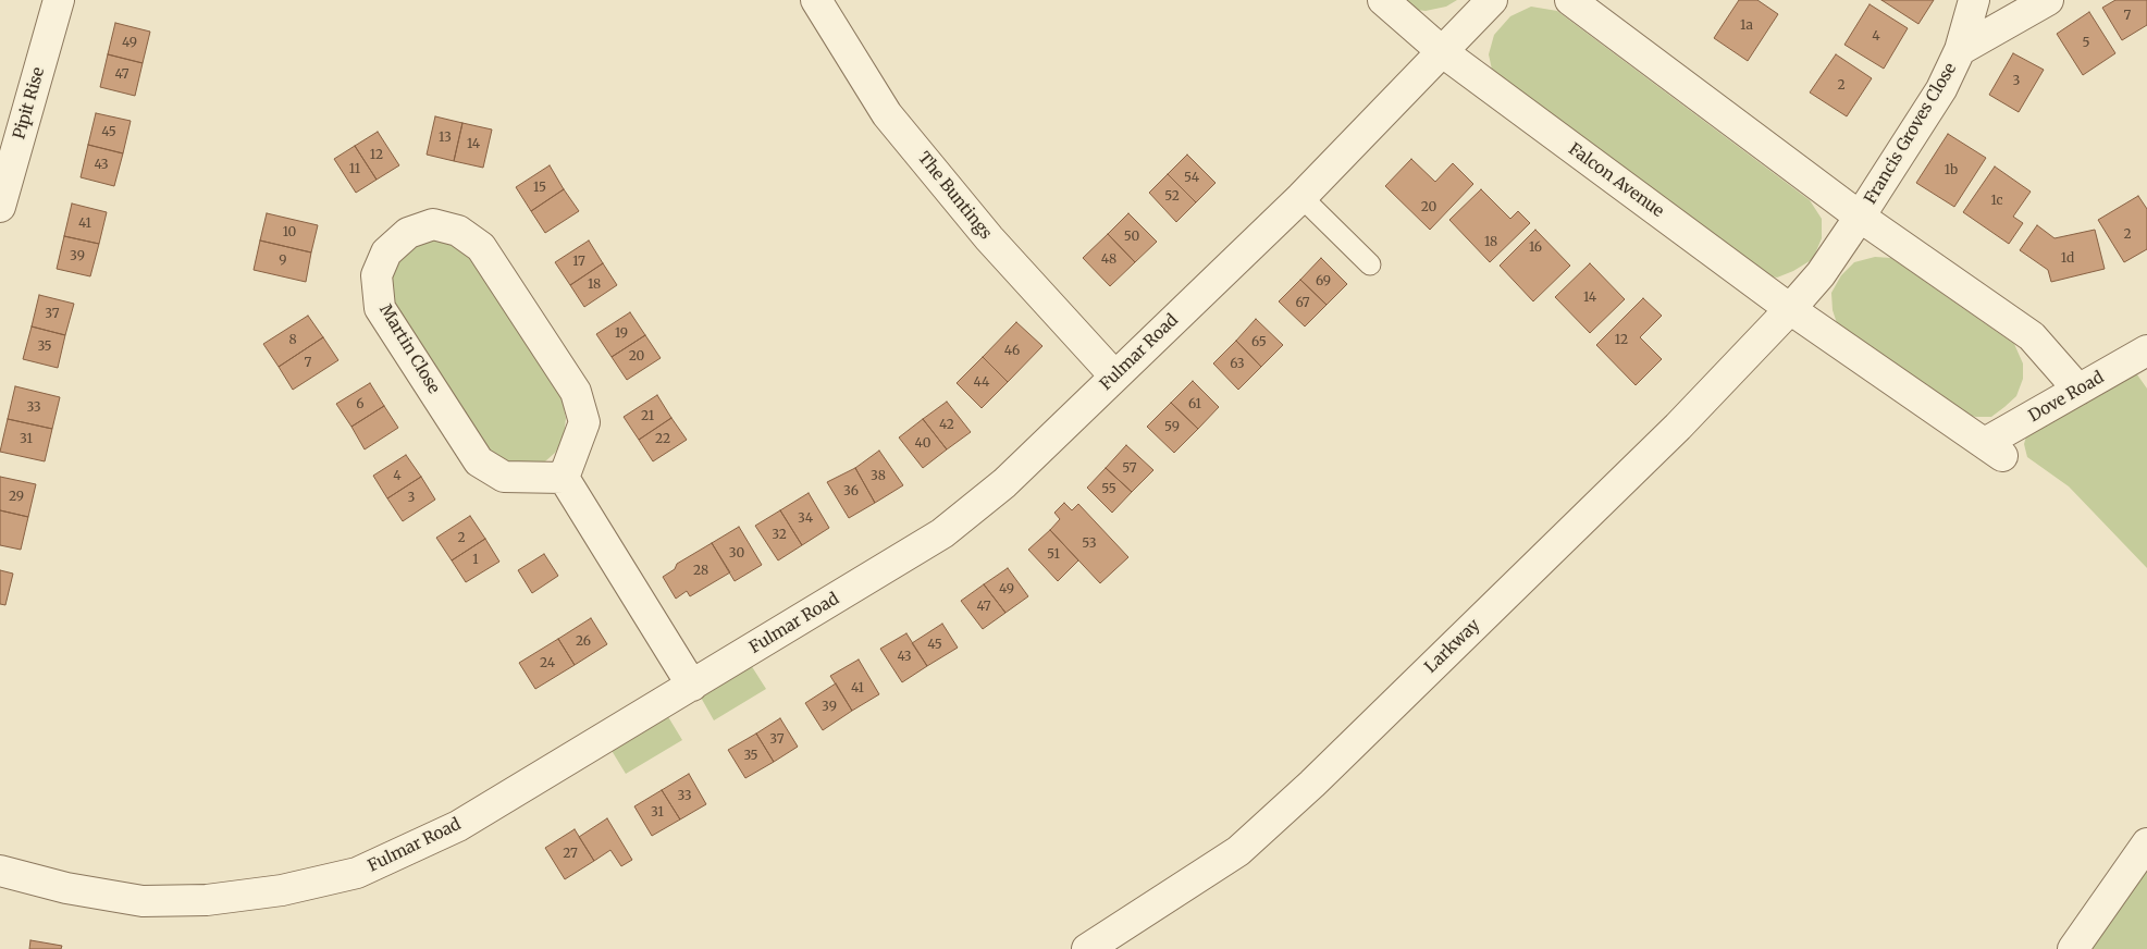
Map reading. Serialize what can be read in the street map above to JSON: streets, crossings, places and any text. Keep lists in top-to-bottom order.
{
  "streets": {
    "street": [
      "Pipit Rise",
      "Francis Groves Close",
      "Falcon Avenue",
      "The Buntings",
      "Martin Close",
      "Fulmar Road",
      "Dove Road",
      "Larkway"
    ]
  },
  "crossings": [
    ["Falcon Avenue", "Fulmar Road"],
    ["Falcon Avenue", "Dove Road"],
    ["Falcon Avenue", "Larkway"],
    ["The Buntings", "Fulmar Road"]
  ],
  "house_numbers": [
    "7",
    "1a",
    "4",
    "49",
    "5",
    "47",
    "3",
    "2",
    "45",
    "13",
    "14",
    "12",
    "43",
    "11",
    "1b",
    "54",
    "15",
    "52",
    "1c",
    "20",
    "41",
    "10",
    "2",
    "50",
    "18",
    "16",
    "39",
    "1d",
    "48",
    "9",
    "17",
    "69",
    "18",
    "14",
    "67",
    "37",
    "19",
    "8",
    "12",
    "65",
    "35",
    "46",
    "20",
    "7",
    "63",
    "44",
    "6",
    "61",
    "33",
    "21",
    "42",
    "59",
    "31",
    "22",
    "40",
    "57",
    "4",
    "38",
    "55",
    "36",
    "29",
    "3",
    "34",
    "32",
    "2",
    "53",
    "30",
    "51",
    "1",
    "28",
    "49",
    "47",
    "26",
    "45",
    "43",
    "24",
    "41",
    "39",
    "37",
    "35",
    "33",
    "31",
    "27"
  ]
}
